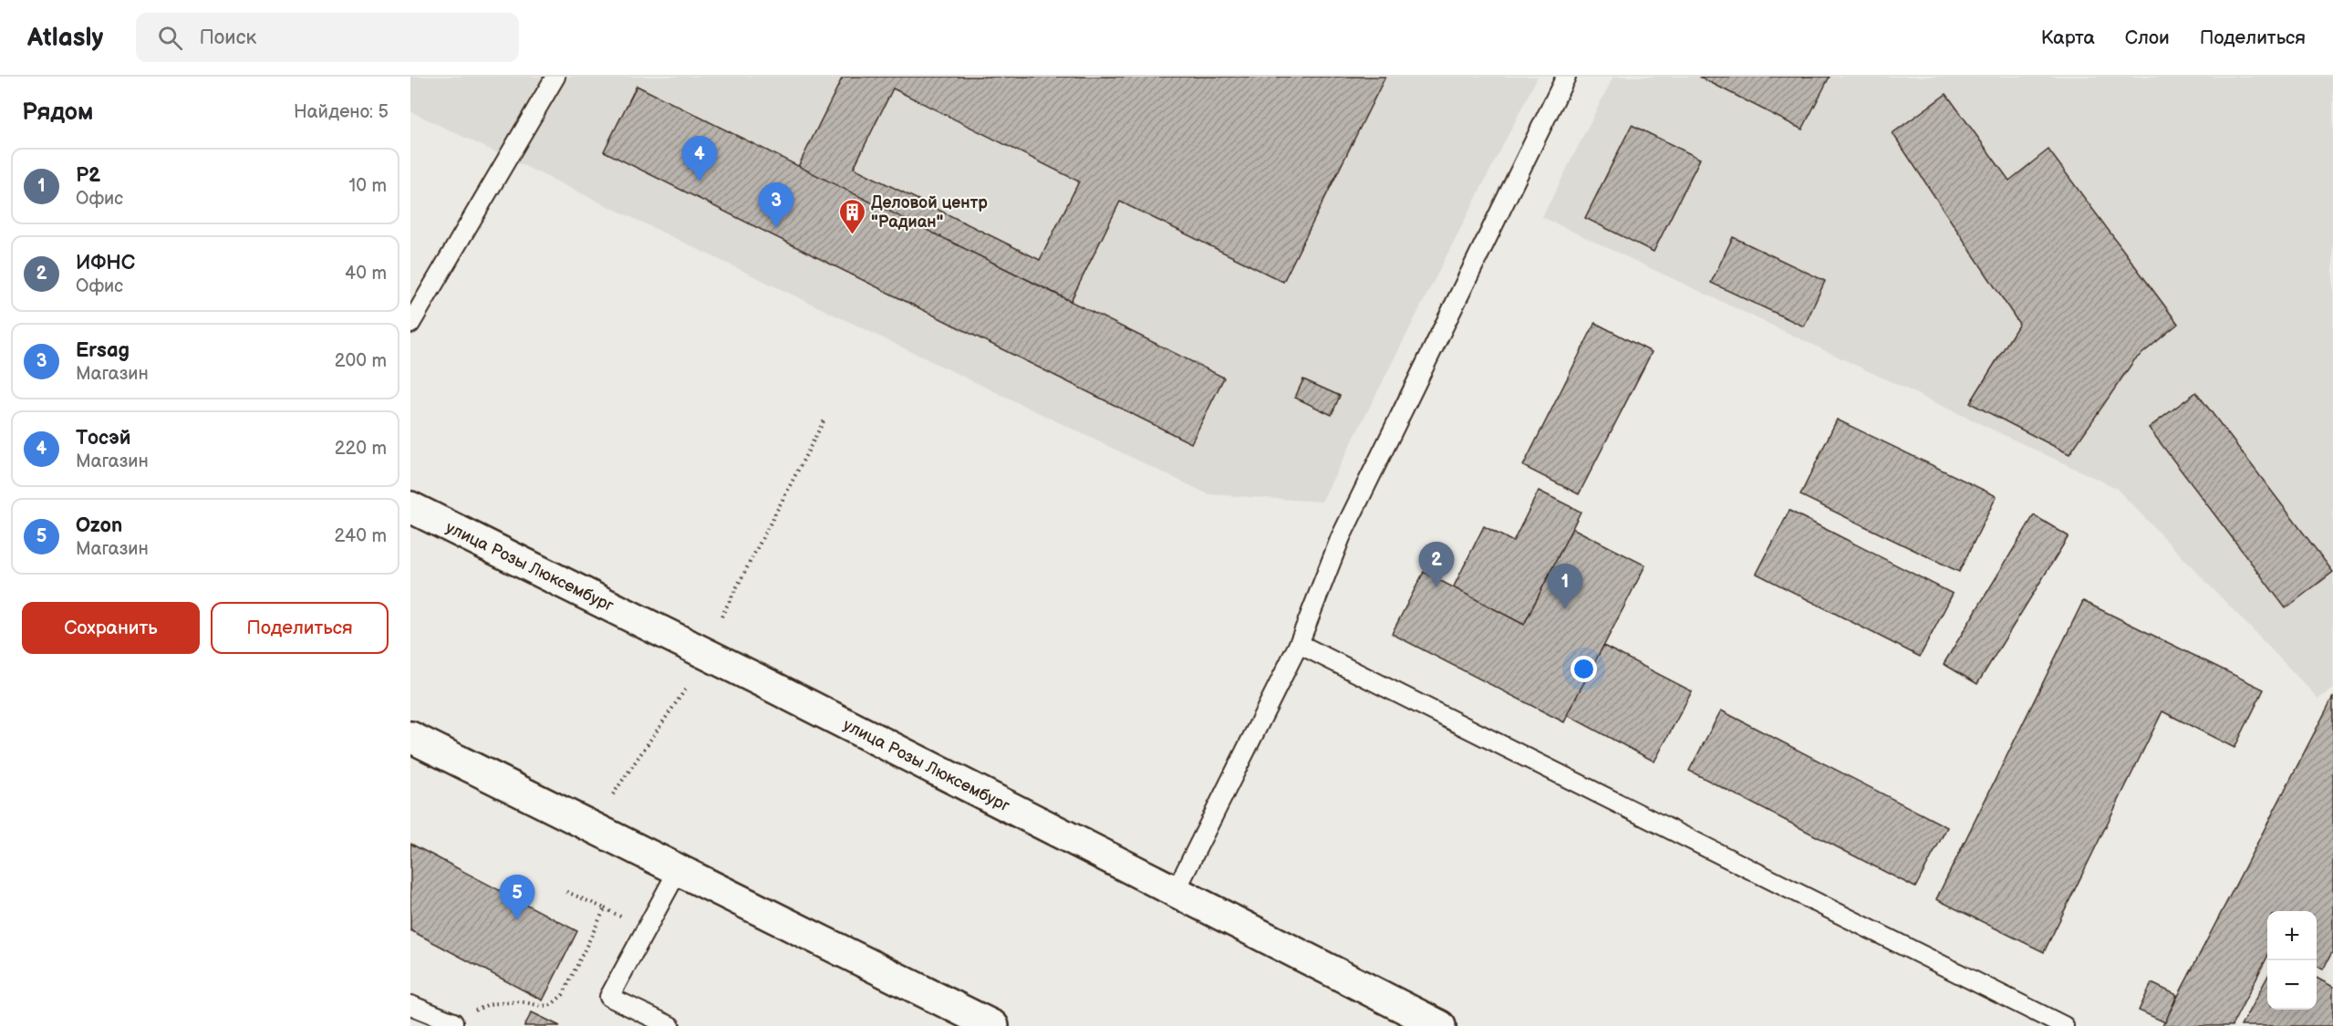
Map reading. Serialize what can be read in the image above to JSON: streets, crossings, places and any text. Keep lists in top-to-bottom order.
{
  "streets": {
    "main road": ["улица Розы Люксембург"]
  },
  "places": {
    "building": ["Деловой центр \"Радиан\""]
  },
  "page": {
    "header": "Atlasly",
    "search": "Поиск",
    "nav": ["Карта", "Слои", "Поделиться"],
    "heading": ["Рядом", "Найдено: 5"],
    "pins": [
      "4",
      "3",
      "2",
      "1",
      "5"
    ],
    "list": [
      {
        "mark": "1",
        "name": "Р2",
        "note": "Офис",
        "value": "10 m"
      },
      {
        "mark": "2",
        "name": "ИФНС",
        "note": "Офис",
        "value": "40 m"
      },
      {
        "mark": "3",
        "name": "Ersag",
        "note": "Магазин",
        "value": "200 m"
      },
      {
        "mark": "4",
        "name": "Тосэй",
        "note": "Магазин",
        "value": "220 m"
      },
      {
        "mark": "5",
        "name": "Ozon",
        "note": "Магазин",
        "value": "240 m"
      }
    ],
    "buttons": ["Сохранить", "Поделиться"],
    "map_buttons": ["+", "−"]
  }
}
